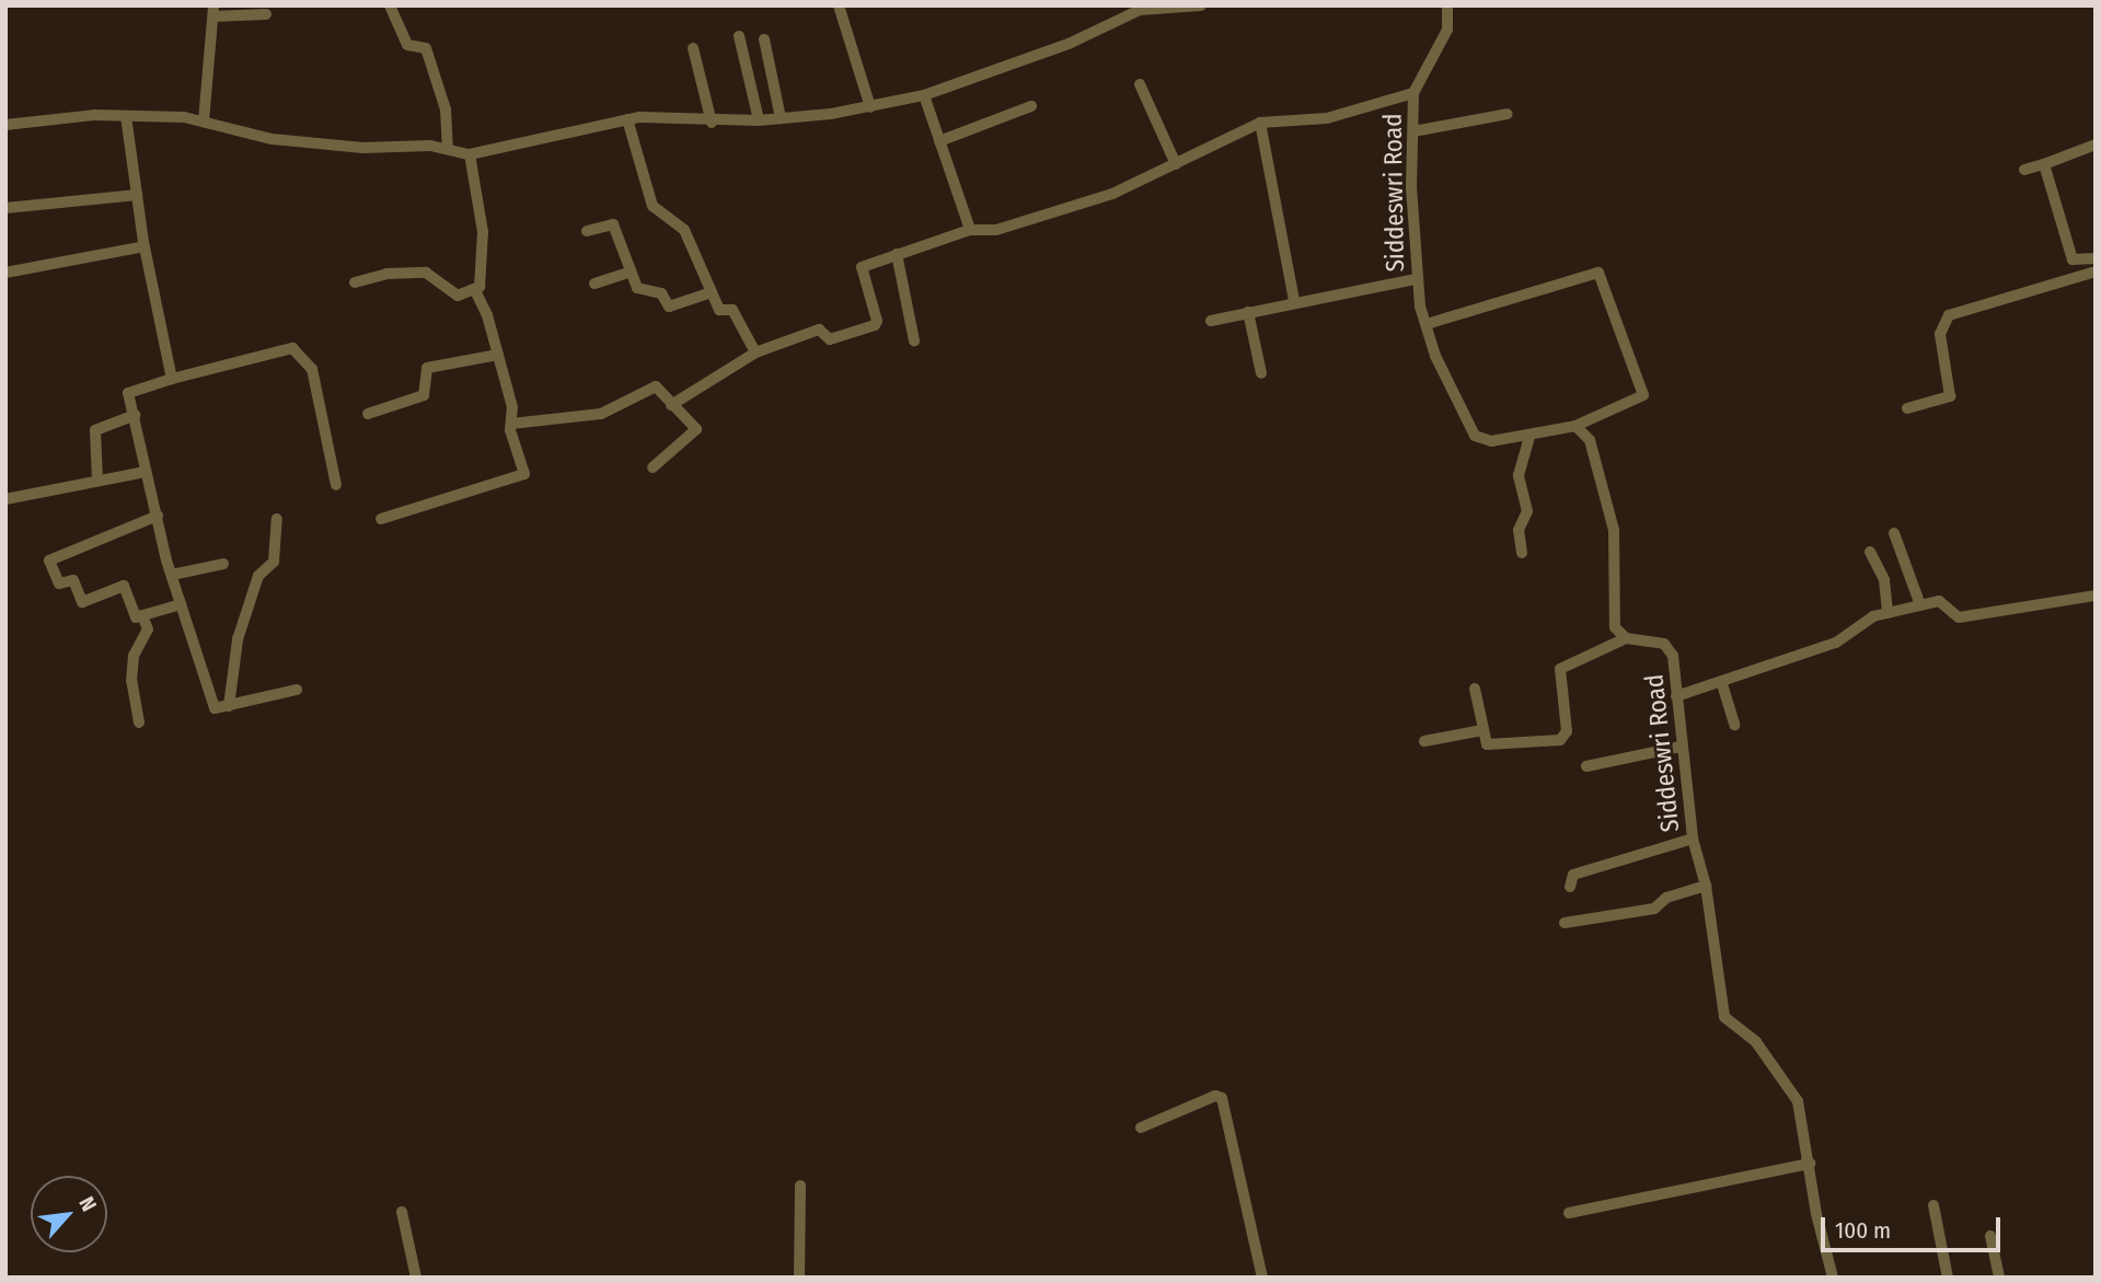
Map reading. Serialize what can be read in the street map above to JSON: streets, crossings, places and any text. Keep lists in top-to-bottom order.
{
  "streets": {
    "street": ["Siddeswri Road"]
  },
  "scale_bar": "100 m",
  "north": "top right"
}
